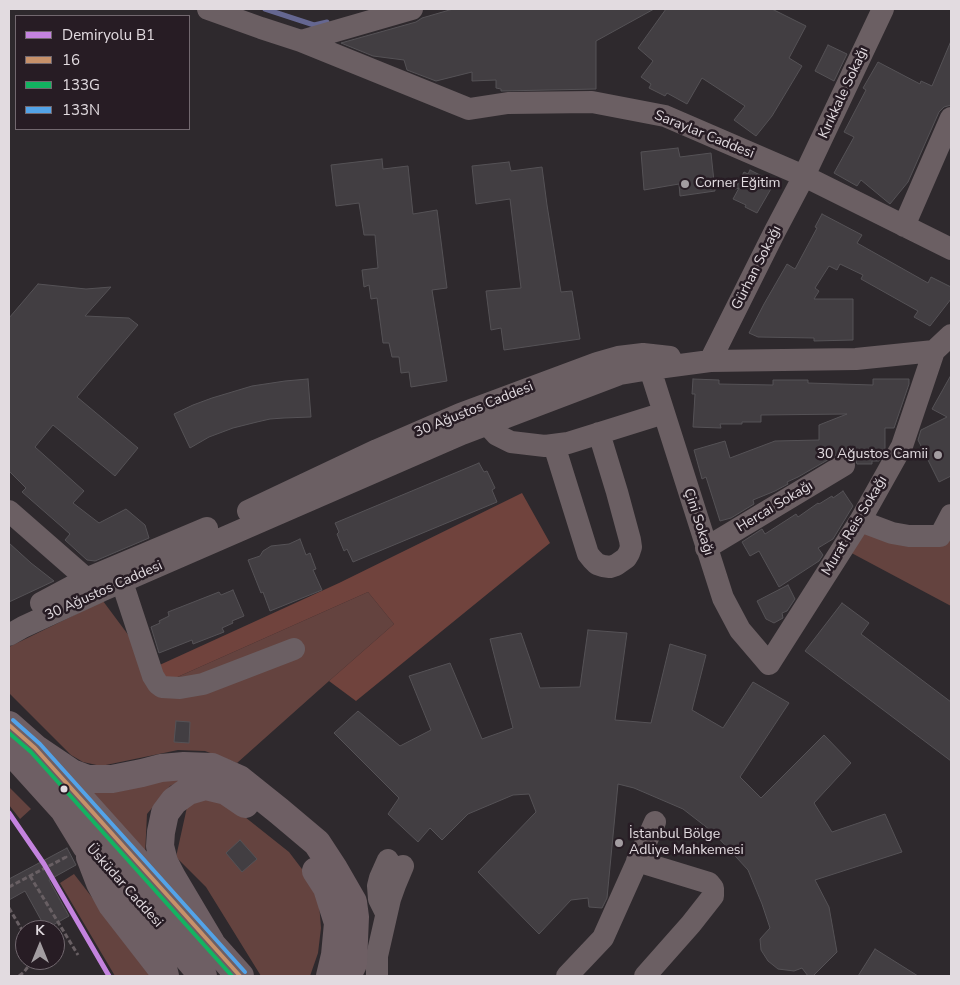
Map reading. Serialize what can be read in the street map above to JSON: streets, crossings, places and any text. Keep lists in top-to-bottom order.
{
  "streets": {
    "main road": ["Üsküdar Caddesi"],
    "street": [
      "Kırıkkale Sokağı",
      "Saraylar Caddesi",
      "Gürhan Sokağı",
      "30 Ağustos Caddesi",
      "Hercai Sokağı",
      "Çini Sokağı",
      "Murat Reis Sokağı"
    ]
  },
  "crossings": [
    ["Kırıkkale Sokağı", "Saraylar Caddesi"],
    ["Kırıkkale Sokağı", "Gürhan Sokağı"],
    ["Saraylar Caddesi", "Gürhan Sokağı"],
    ["Gürhan Sokağı", "30 Ağustos Caddesi"],
    ["30 Ağustos Caddesi", "Çini Sokağı"],
    ["30 Ağustos Caddesi", "Murat Reis Sokağı"],
    ["Hercai Sokağı", "Çini Sokağı"],
    ["Çini Sokağı", "Murat Reis Sokağı"]
  ],
  "places": ["Corner Eğitim", "30 Ağustos Camii", "İstanbul Bölge Adliye Mahkemesi"],
  "lines": [
    "transit line 133N",
    "transit line 16",
    "transit line 133G",
    "rail line B1"
  ],
  "legend": [
    "Demiryolu B1",
    "16",
    "133G",
    "133N"
  ],
  "north": "top"
}
